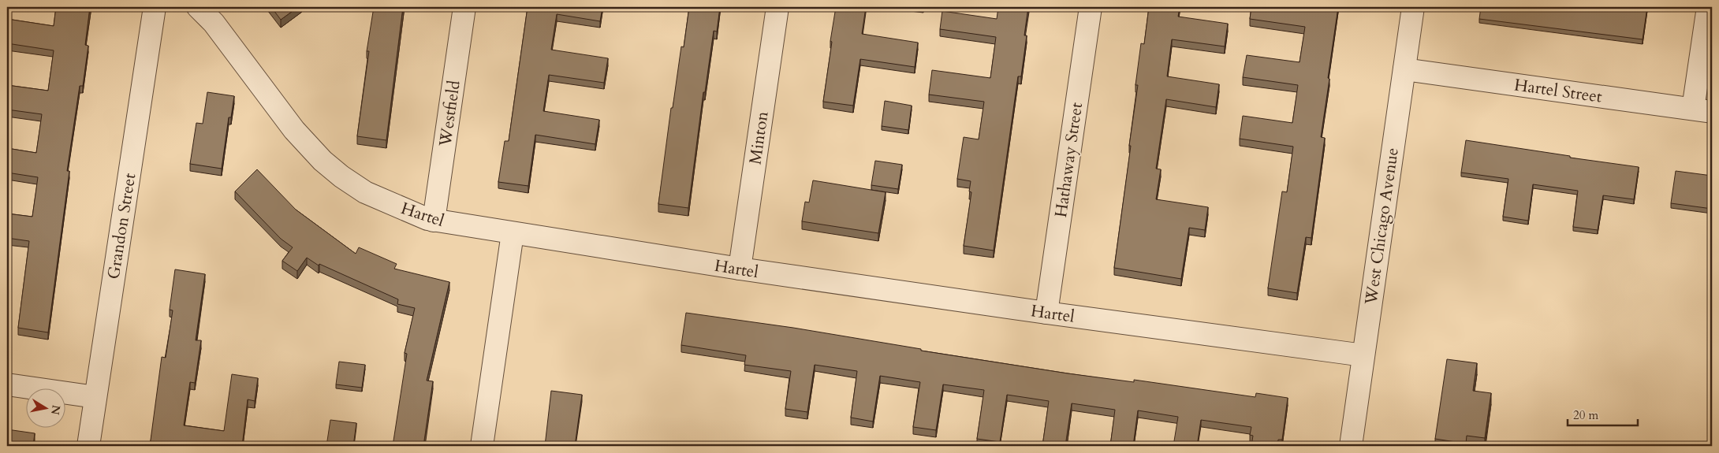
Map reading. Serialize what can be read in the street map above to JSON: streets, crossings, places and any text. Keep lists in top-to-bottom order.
{
  "streets": {
    "street": [
      "Hartel Street",
      "Westfield",
      "Minton",
      "Hathaway Street",
      "Hartel",
      "Grandon Street",
      "West Chicago Avenue"
    ]
  },
  "crossings": [
    ["Hartel Street", "West Chicago Avenue"],
    ["Westfield", "Hartel"],
    ["Minton", "Hartel"],
    ["Hathaway Street", "Hartel"],
    ["Hartel", "West Chicago Avenue"]
  ],
  "scale_bar": "20 m",
  "north": "right"
}
